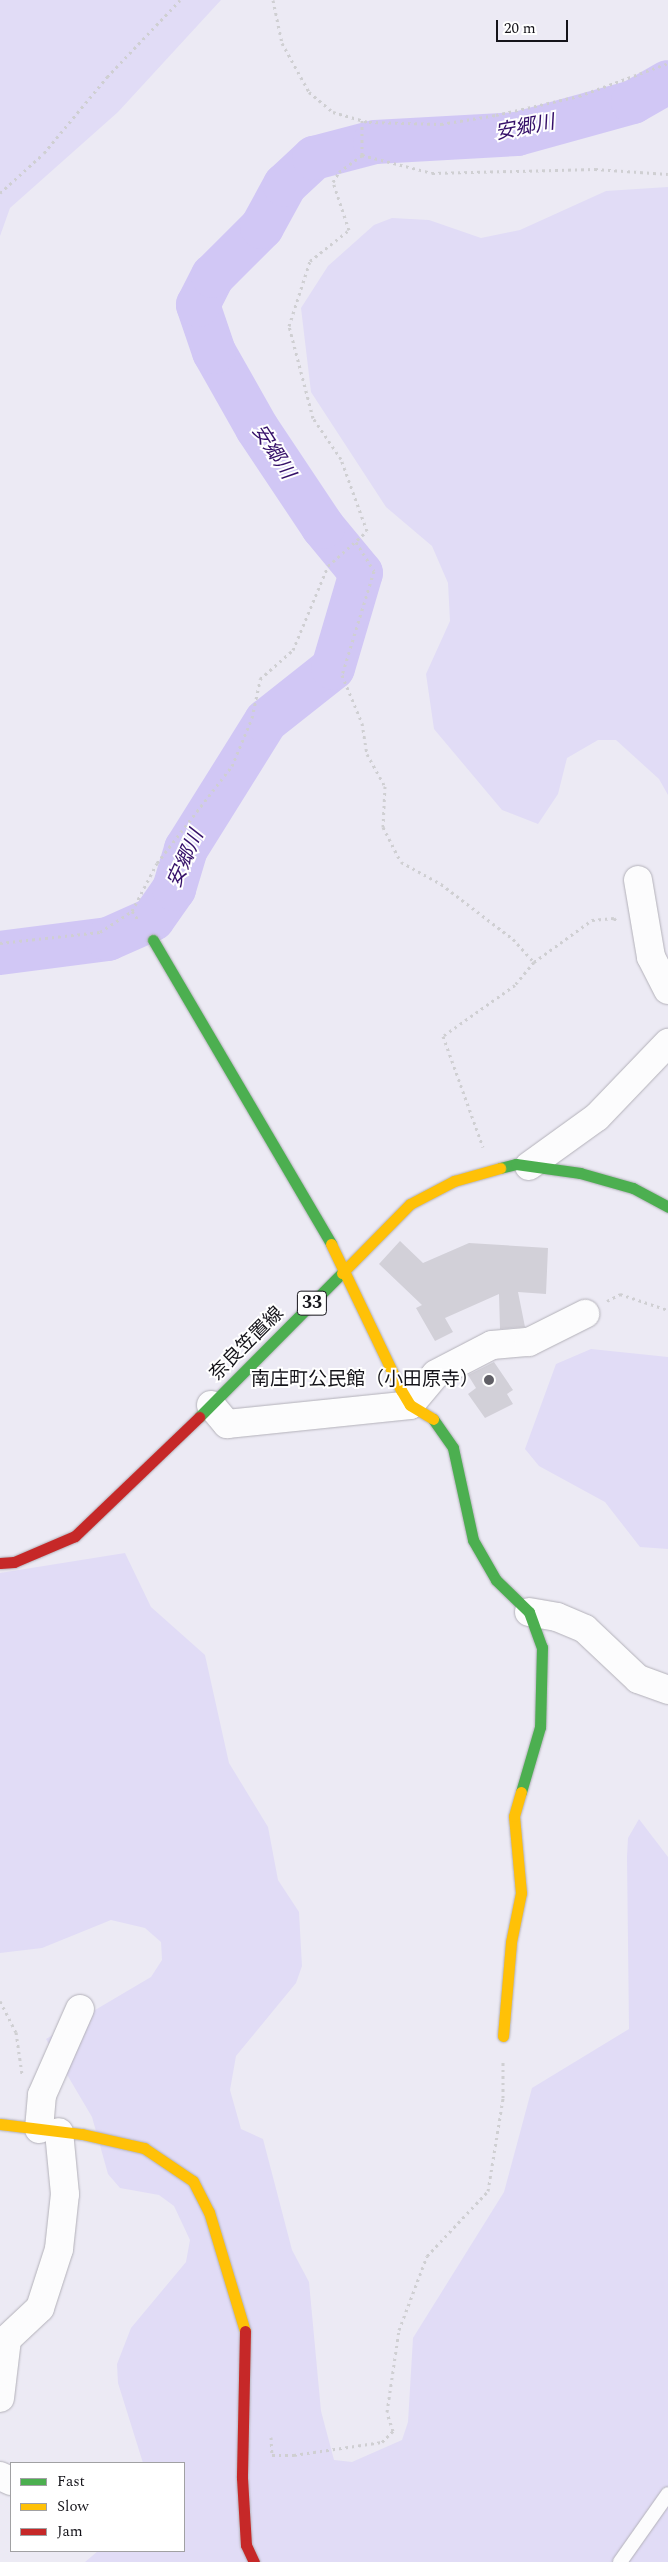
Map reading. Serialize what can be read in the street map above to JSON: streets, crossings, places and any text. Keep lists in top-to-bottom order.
{
  "streets": {
    "street": ["33", "奈良笠置線"]
  },
  "water": ["安郷川"],
  "places": ["南庄町公民館（小田原寺）"],
  "legend": ["Fast", "Slow", "Jam"],
  "scale_bar": "20 m"
}
